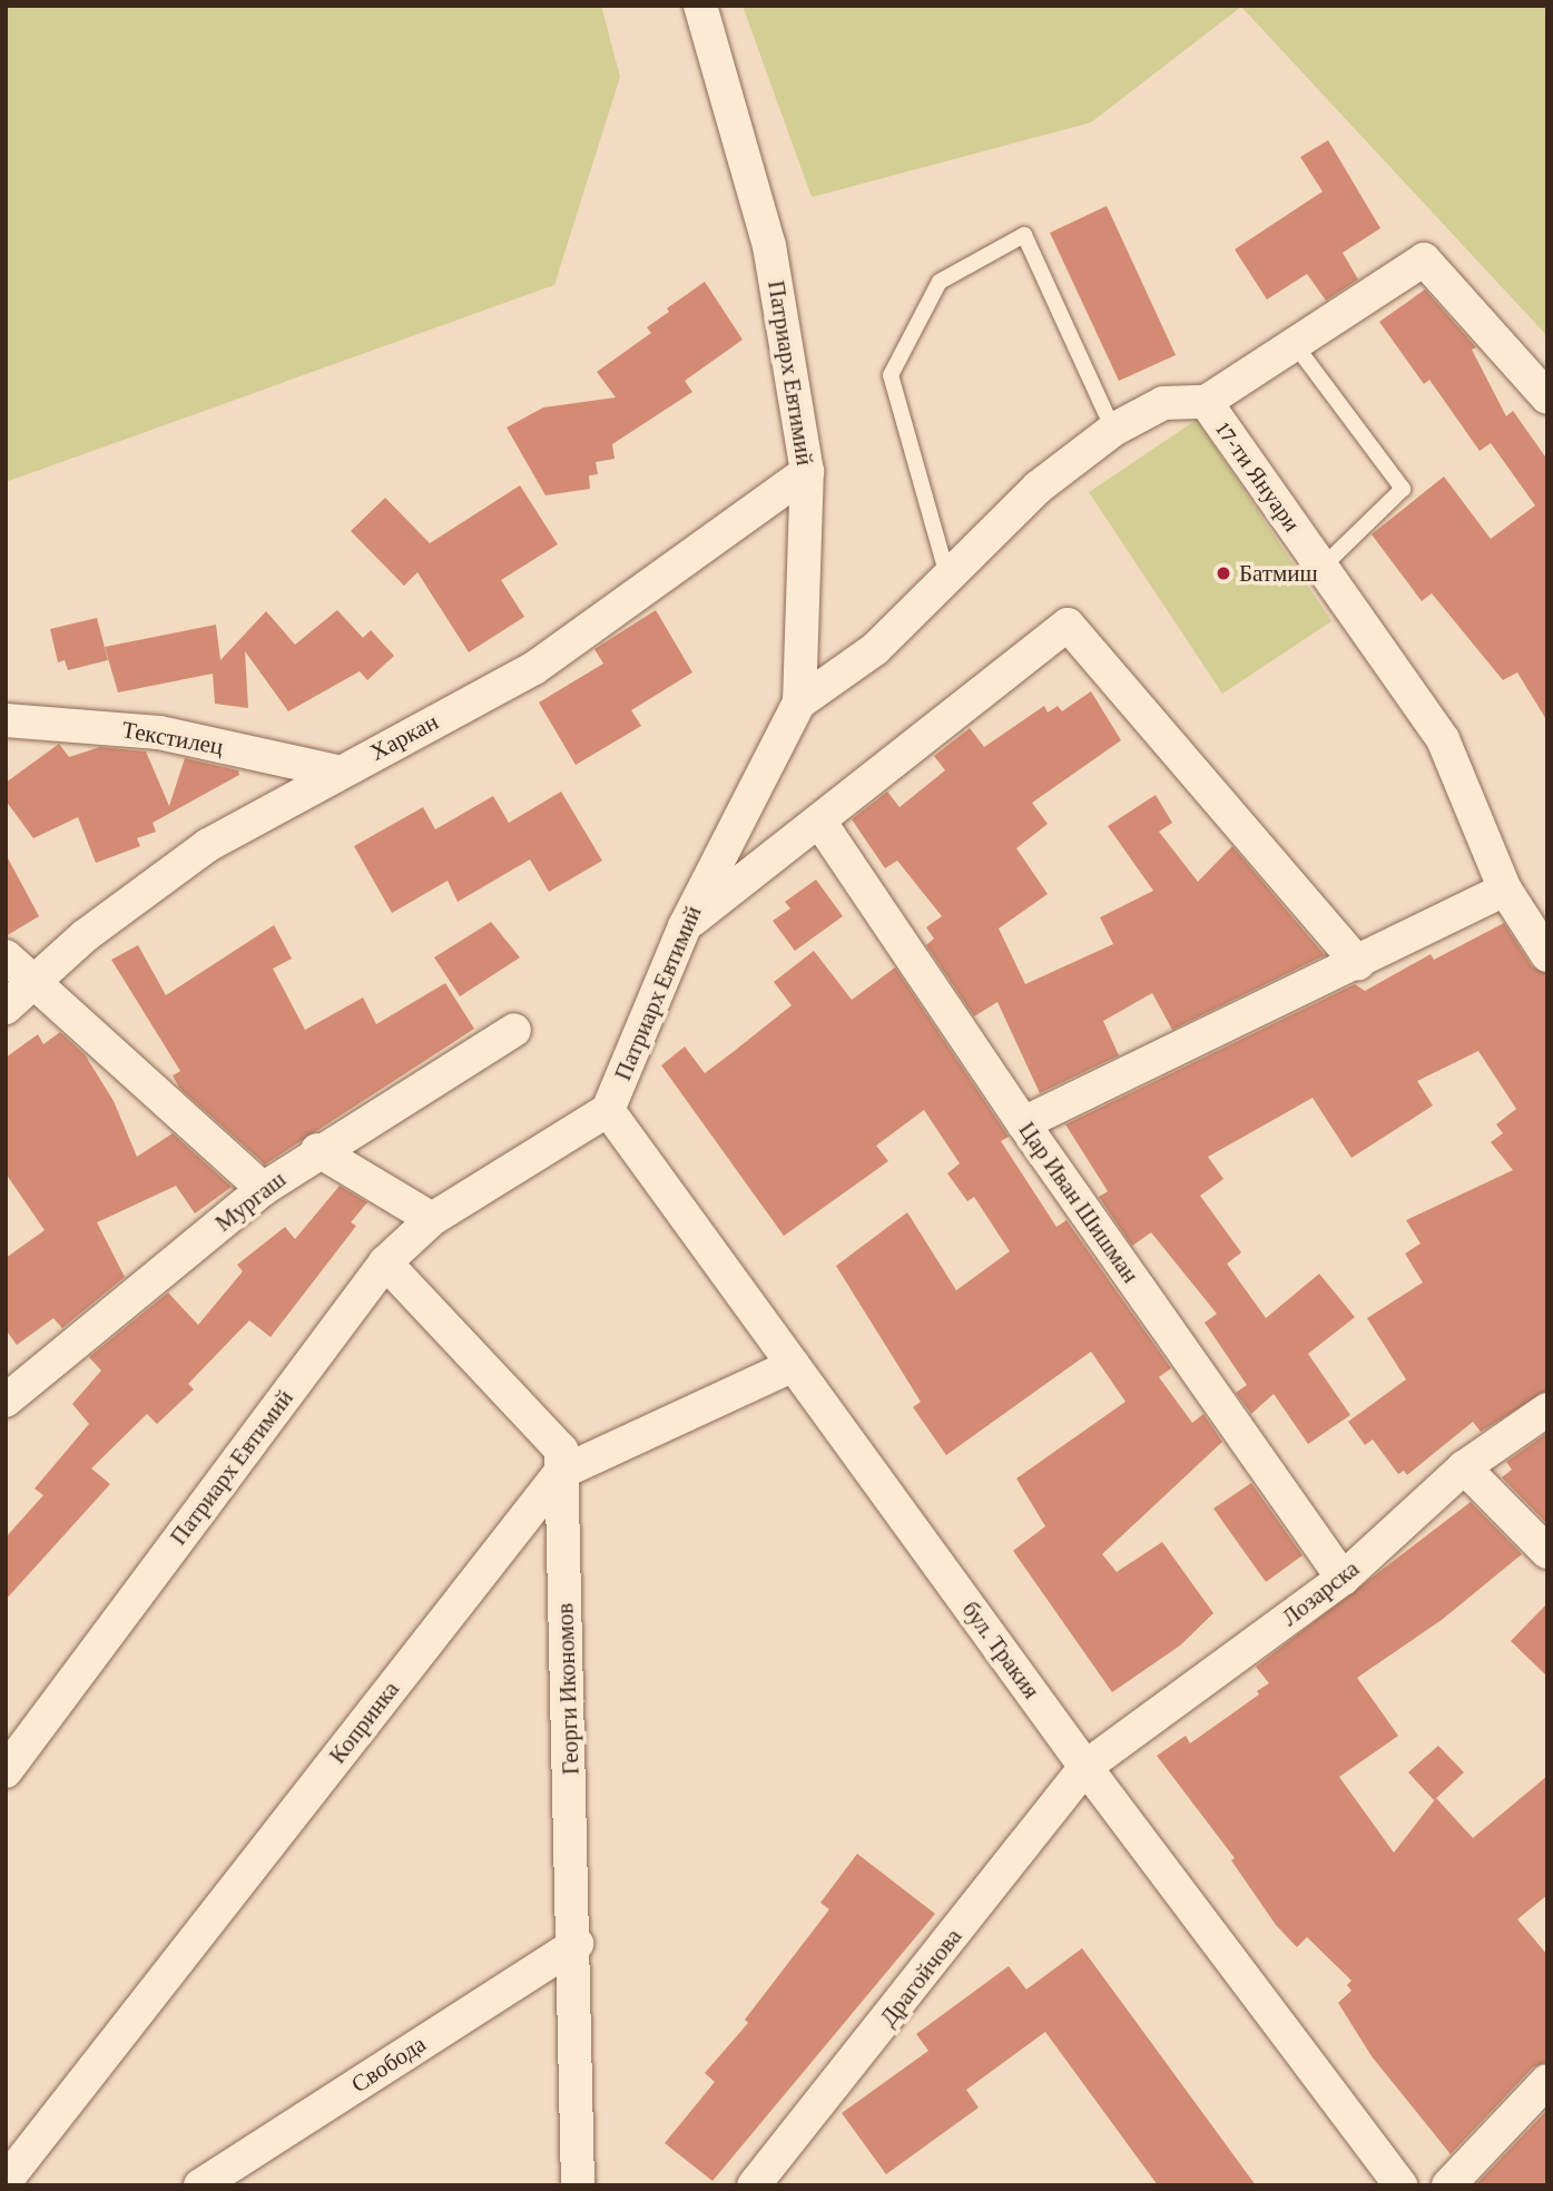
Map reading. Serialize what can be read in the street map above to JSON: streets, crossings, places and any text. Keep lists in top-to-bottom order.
{
  "streets": {
    "street": [
      "Патриарх Евтимий",
      "17-ти Януари",
      "Харкан",
      "Текстилец",
      "Мургаш",
      "Цар Иван Шишман",
      "Лозарска",
      "бул. Тракия",
      "Георги Икономов",
      "Копринка",
      "Драгойчова",
      "Свобода"
    ]
  },
  "crossings": [
    ["Патриарх Евтимий", "17-ти Януари"],
    ["Патриарх Евтимий", "Харкан"],
    ["Патриарх Евтимий", "бул. Тракия"],
    ["Патриарх Евтимий", "Георги Икономов"],
    ["Харкан", "Текстилец"],
    ["Цар Иван Шишман", "Лозарска"],
    ["Лозарска", "бул. Тракия"],
    ["Лозарска", "Драгойчова"],
    ["бул. Тракия", "Копринка"],
    ["бул. Тракия", "Драгойчова"],
    ["Георги Икономов", "Копринка"],
    ["Георги Икономов", "Свобода"]
  ],
  "places": ["Батмиш"]
}
